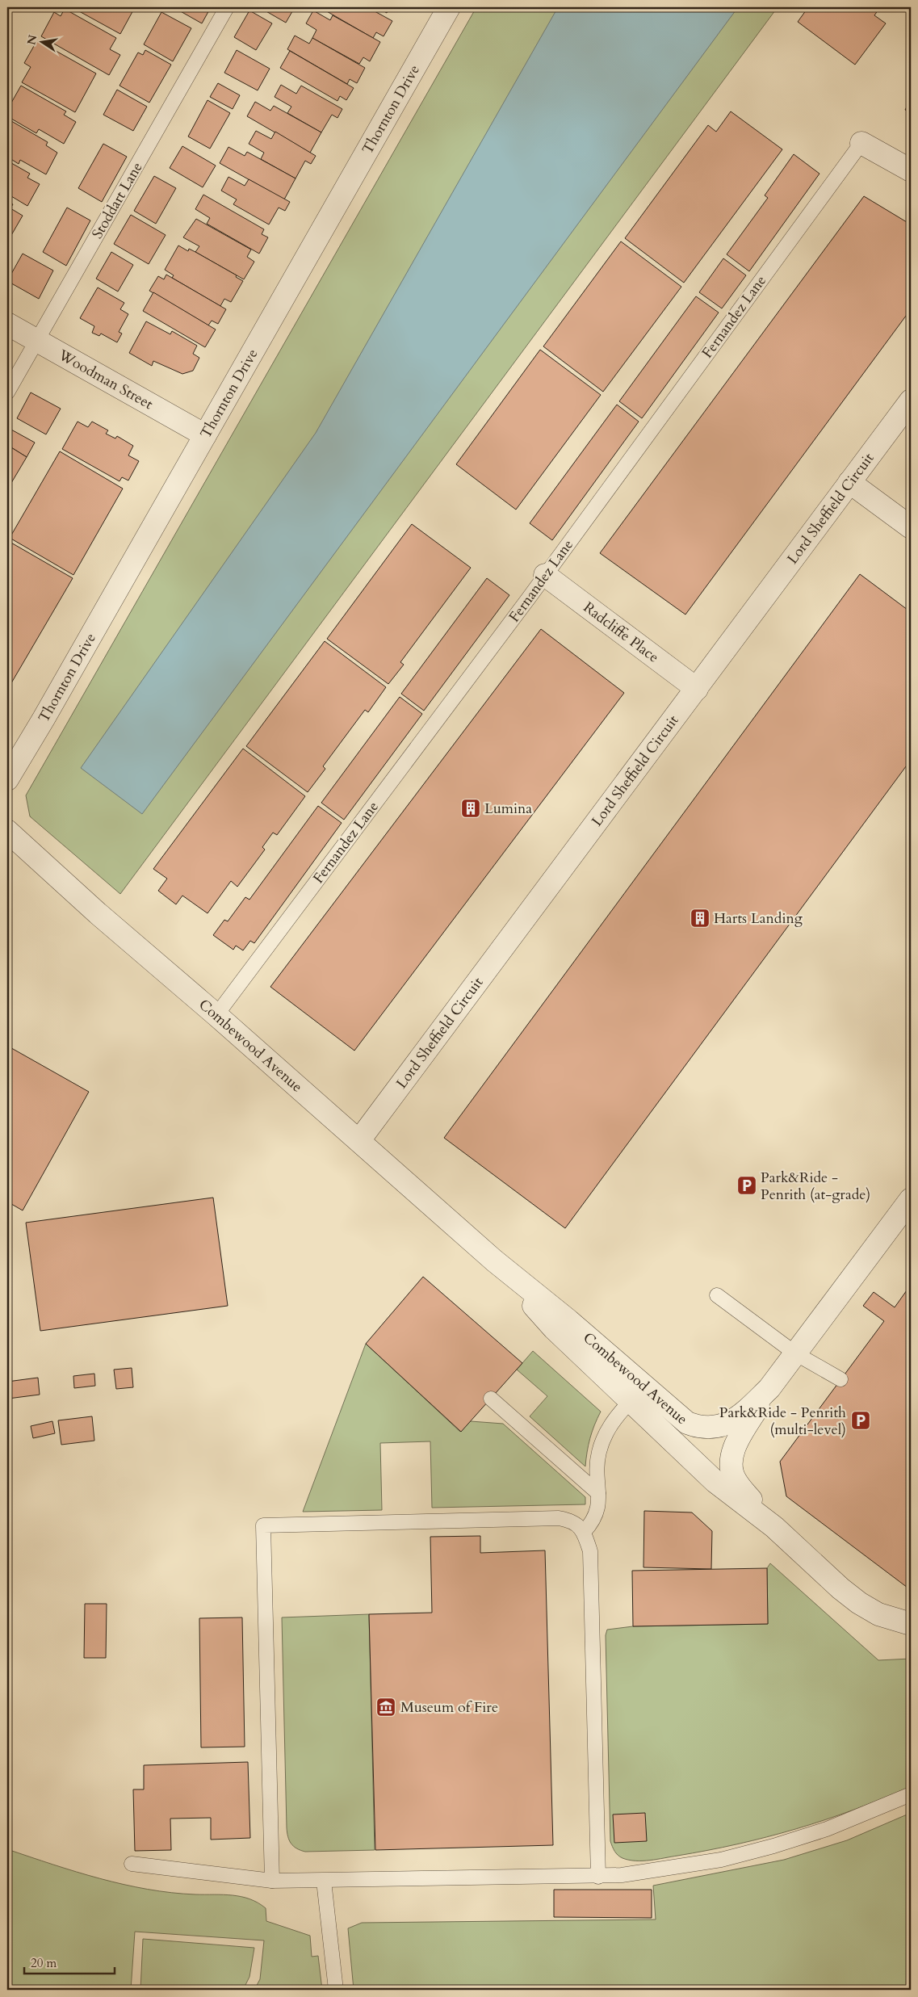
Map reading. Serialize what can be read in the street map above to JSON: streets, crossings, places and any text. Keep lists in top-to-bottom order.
{
  "streets": {
    "street": [
      "Thornton Drive",
      "Woodman Street",
      "Lord Sheffield Circuit",
      "Radcliffe Place",
      "Combewood Avenue"
    ],
    "lane": ["Stoddart Lane", "Fernandez Lane"]
  },
  "crossings": [
    ["Thornton Drive", "Woodman Street"],
    ["Stoddart Lane", "Woodman Street"],
    ["Fernandez Lane", "Radcliffe Place"],
    ["Fernandez Lane", "Combewood Avenue"],
    ["Lord Sheffield Circuit", "Radcliffe Place"],
    ["Lord Sheffield Circuit", "Combewood Avenue"]
  ],
  "places": {
    "building": ["Lumina", "Harts Landing"],
    "parking": ["Park&Ride - Penrith (at-grade)", "Park&Ride - Penrith (multi-level)"],
    "museum": ["Museum of Fire"]
  },
  "scale_bar": "20 m",
  "north": "left"
}
